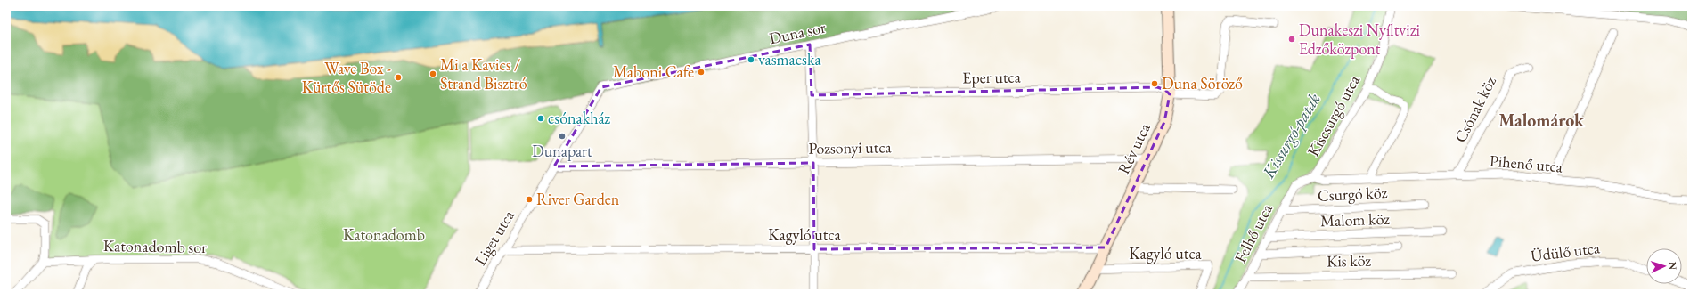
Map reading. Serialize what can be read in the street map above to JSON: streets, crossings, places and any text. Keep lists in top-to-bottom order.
{
  "streets": {
    "street": [
      "Duna sor",
      "Eper utca",
      "Csónak köz",
      "Kiscsurgó utca",
      "Pozsonyi utca",
      "Rév utca",
      "Pihenő utca",
      "Csurgó köz",
      "Malom köz",
      "Felhő utca",
      "Kagyló utca",
      "Liget utca",
      "Katonadomb sor",
      "Üdülő utca",
      "Kis köz"
    ]
  },
  "crossings": [
    ["Duna sor", "Liget utca"],
    ["Eper utca", "Rév utca"],
    ["Csónak köz", "Pihenő utca"],
    ["Kiscsurgó utca", "Pihenő utca"],
    ["Kiscsurgó utca", "Felhő utca"],
    ["Pozsonyi utca", "Rév utca"],
    ["Pozsonyi utca", "Liget utca"],
    ["Rév utca", "Kagyló utca"],
    ["Pihenő utca", "Felhő utca"],
    ["Csurgó köz", "Felhő utca"],
    ["Malom köz", "Felhő utca"],
    ["Felhő utca", "Kis köz"],
    ["Kagyló utca", "Liget utca"]
  ],
  "districts": ["Malomárok"],
  "water": ["Kissurgó-patak"],
  "parks": ["Katonadomb"],
  "places": [
    "Dunakeszi Nyíltvizi Edzőközpont",
    "vasmacska",
    "Maboni Cafe",
    "Mi a Kavics / Strand Bisztró",
    "Wave Box - Kürtős Sütöde",
    "Duna Söröző",
    "csónakház",
    "Dunapart",
    "River Garden"
  ],
  "north": "right"
}
